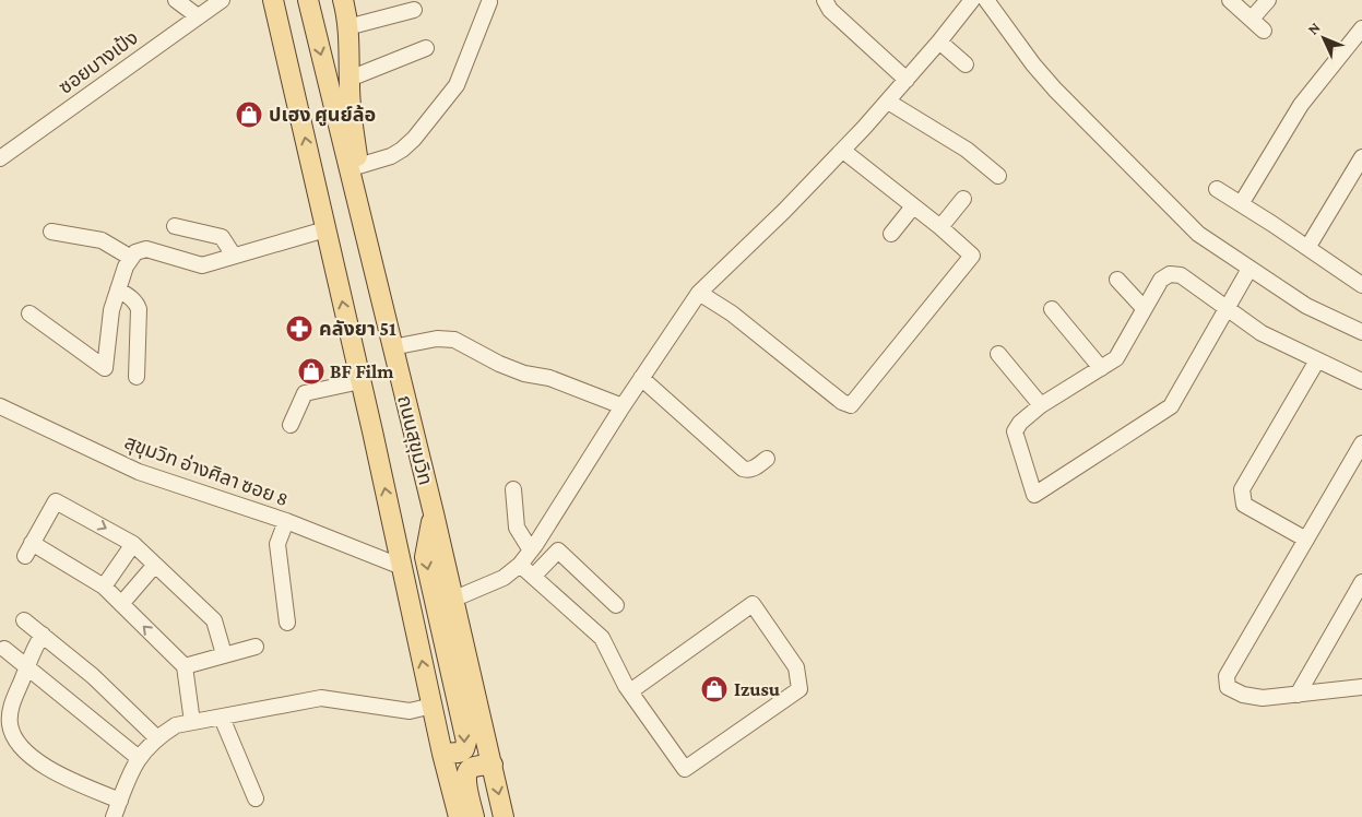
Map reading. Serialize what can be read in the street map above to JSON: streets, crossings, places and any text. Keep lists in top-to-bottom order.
{
  "streets": {
    "main road": ["ถนนสุขุมวิท"],
    "street": ["ซอยบางเป้ง", "สุขุมวิท อ่างศิลา ซอย 8"]
  },
  "crossings": [
    ["ถนนสุขุมวิท", "สุขุมวิท อ่างศิลา ซอย 8"]
  ],
  "places": {
    "shop": ["ปเฮง ศูนย์ล้อ", "BF Film", "Izusu"],
    "pharmacy": ["คลังยา 51"]
  },
  "north": "top left"
}
